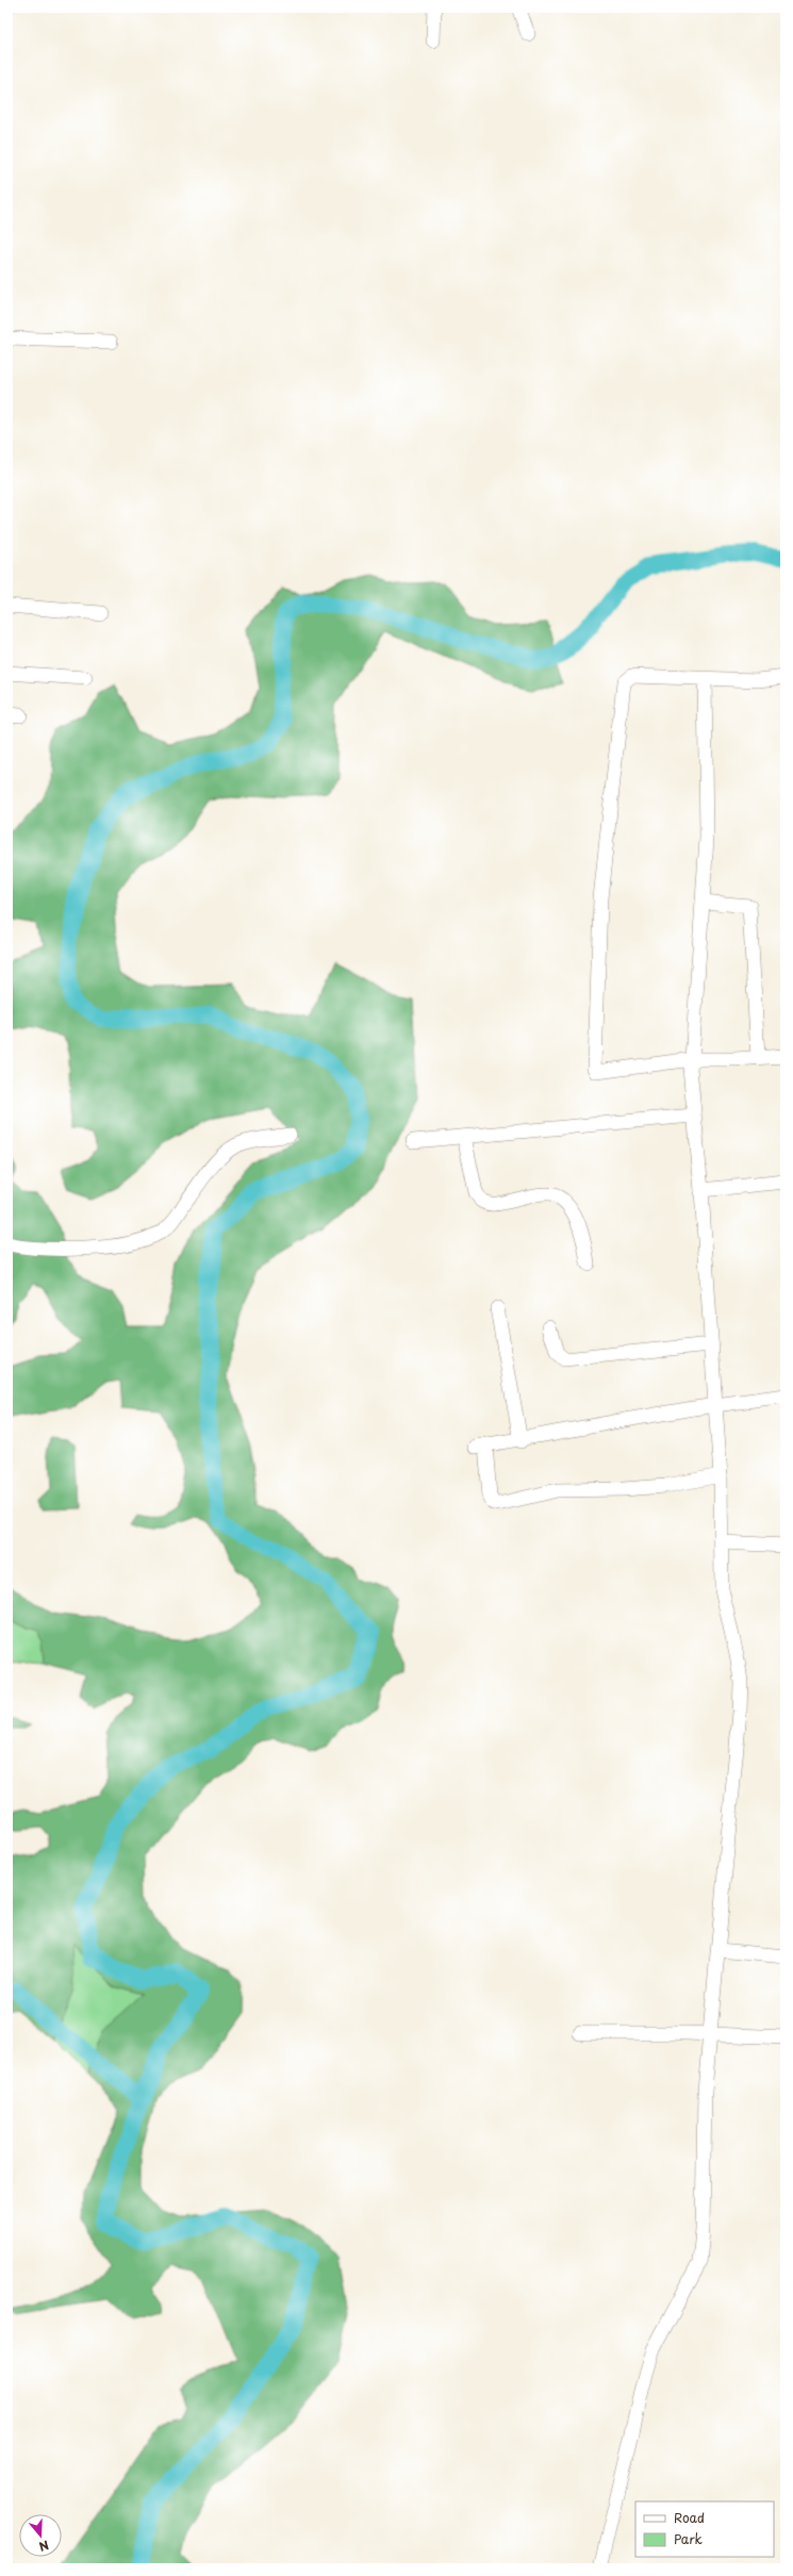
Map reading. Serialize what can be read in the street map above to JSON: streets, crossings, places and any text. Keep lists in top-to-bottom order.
{
  "legend": ["Road", "Park"],
  "north": "bottom"
}
